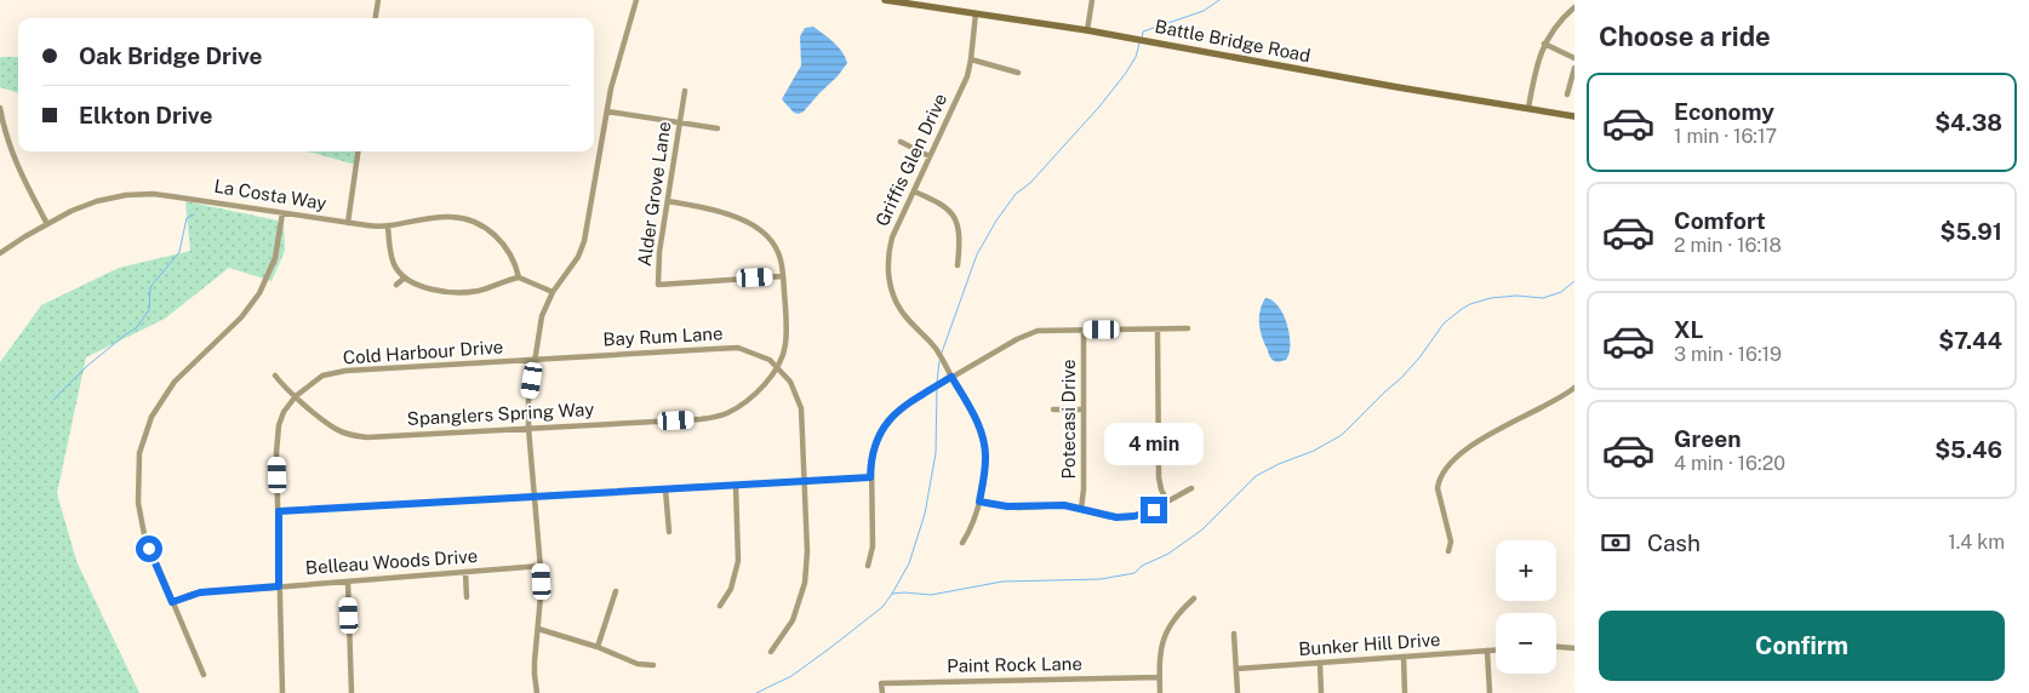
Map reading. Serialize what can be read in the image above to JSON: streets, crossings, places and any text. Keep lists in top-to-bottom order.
{
  "streets": {
    "street": [
      "Battle Bridge Road",
      "Griffis Glen Drive",
      "Alder Grove Lane",
      "La Costa Way",
      "Bay Rum Lane",
      "Cold Harbour Drive",
      "Spanglers Spring Way",
      "Potecasi Drive",
      "Belleau Woods Drive",
      "Bunker Hill Drive",
      "Paint Rock Lane"
    ]
  },
  "crossings": [
    ["Battle Bridge Road", "Griffis Glen Drive"],
    ["Alder Grove Lane", "Spanglers Spring Way"],
    ["Bay Rum Lane", "Cold Harbour Drive"],
    ["Bay Rum Lane", "Spanglers Spring Way"],
    ["Cold Harbour Drive", "Spanglers Spring Way"],
    ["Cold Harbour Drive", "Belleau Woods Drive"]
  ],
  "page": {
    "heading": "Choose a ride",
    "banner": ["Oak Bridge Drive", "Elkton Drive"],
    "list": [
      {
        "name": "Economy",
        "note": "1 min · 16:17",
        "value": "$4.38"
      },
      {
        "name": "Comfort",
        "note": "2 min · 16:18",
        "value": "$5.91"
      },
      {
        "name": "XL",
        "note": "3 min · 16:19",
        "value": "$7.44"
      },
      {
        "name": "Green",
        "note": "4 min · 16:20",
        "value": "$5.46"
      }
    ],
    "bubble": "4 min",
    "pay": ["Cash", "1.4 km"],
    "map_buttons": ["+", "−"],
    "buttons": "Confirm"
  }
}
